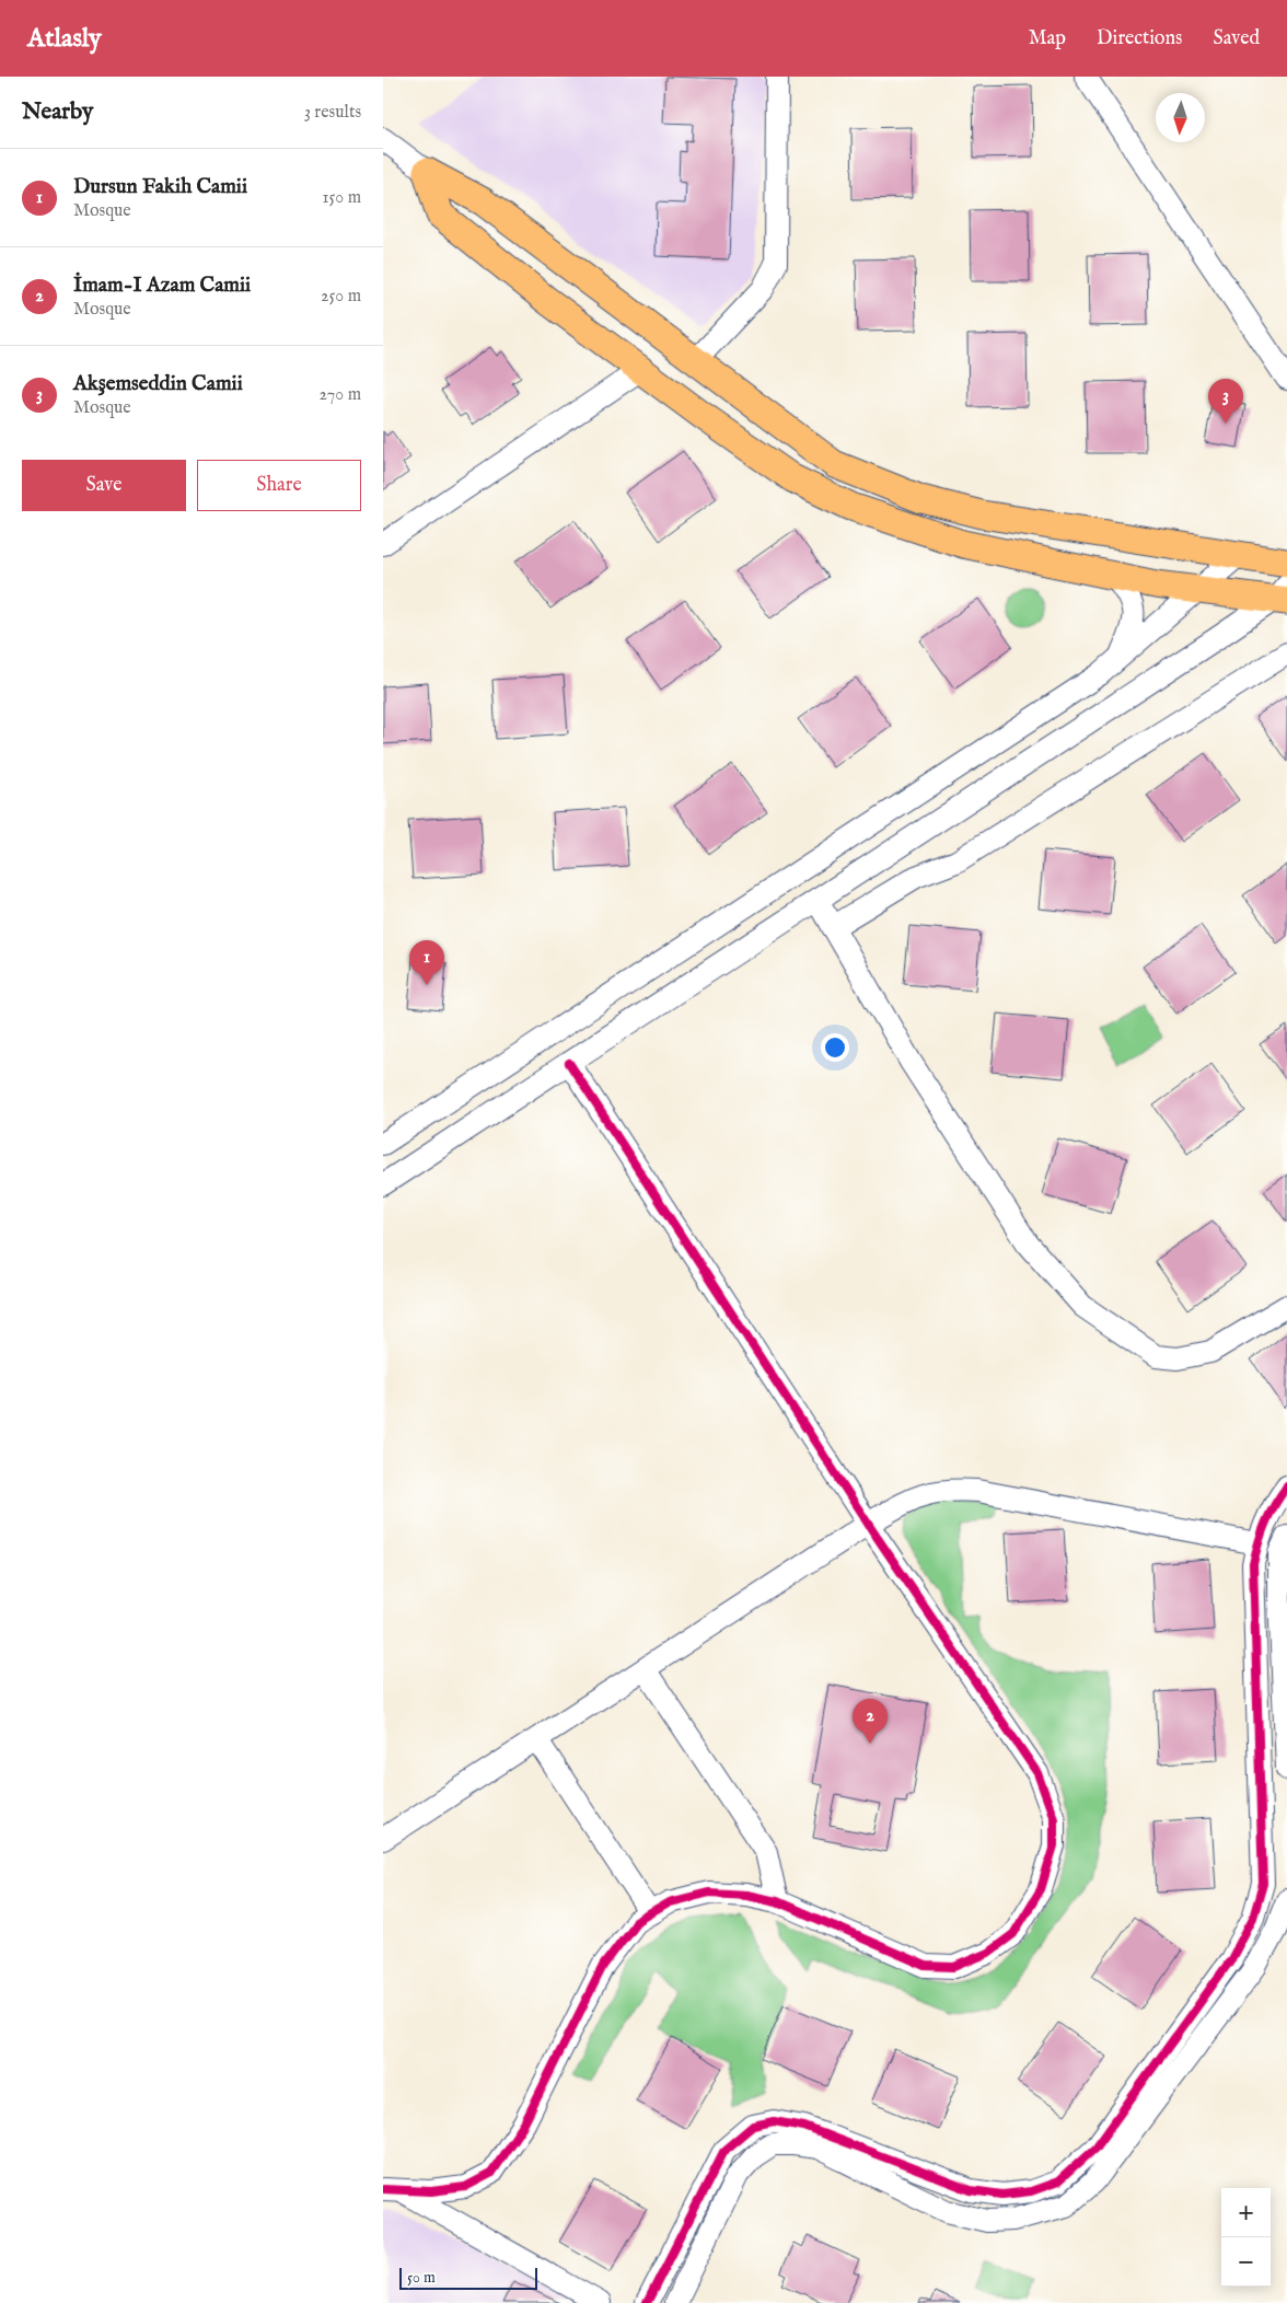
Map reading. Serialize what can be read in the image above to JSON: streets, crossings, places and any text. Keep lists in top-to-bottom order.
{
  "scale_bar": "50 m",
  "north": "bottom",
  "page": {
    "header": "Atlasly",
    "nav": ["Map", "Directions", "Saved"],
    "heading": ["Nearby", "3 results"],
    "list": [
      {
        "mark": "1",
        "name": "Dursun Fakih Camii",
        "note": "Mosque",
        "value": "150 m"
      },
      {
        "mark": "2",
        "name": "İmam-I Azam Camii",
        "note": "Mosque",
        "value": "250 m"
      },
      {
        "mark": "3",
        "name": "Akşemseddin Camii",
        "note": "Mosque",
        "value": "270 m"
      }
    ],
    "pins": ["3", "1", "2"],
    "buttons": ["Save", "Share"],
    "map_buttons": ["+", "−"],
    "scale": "50 m"
  }
}
